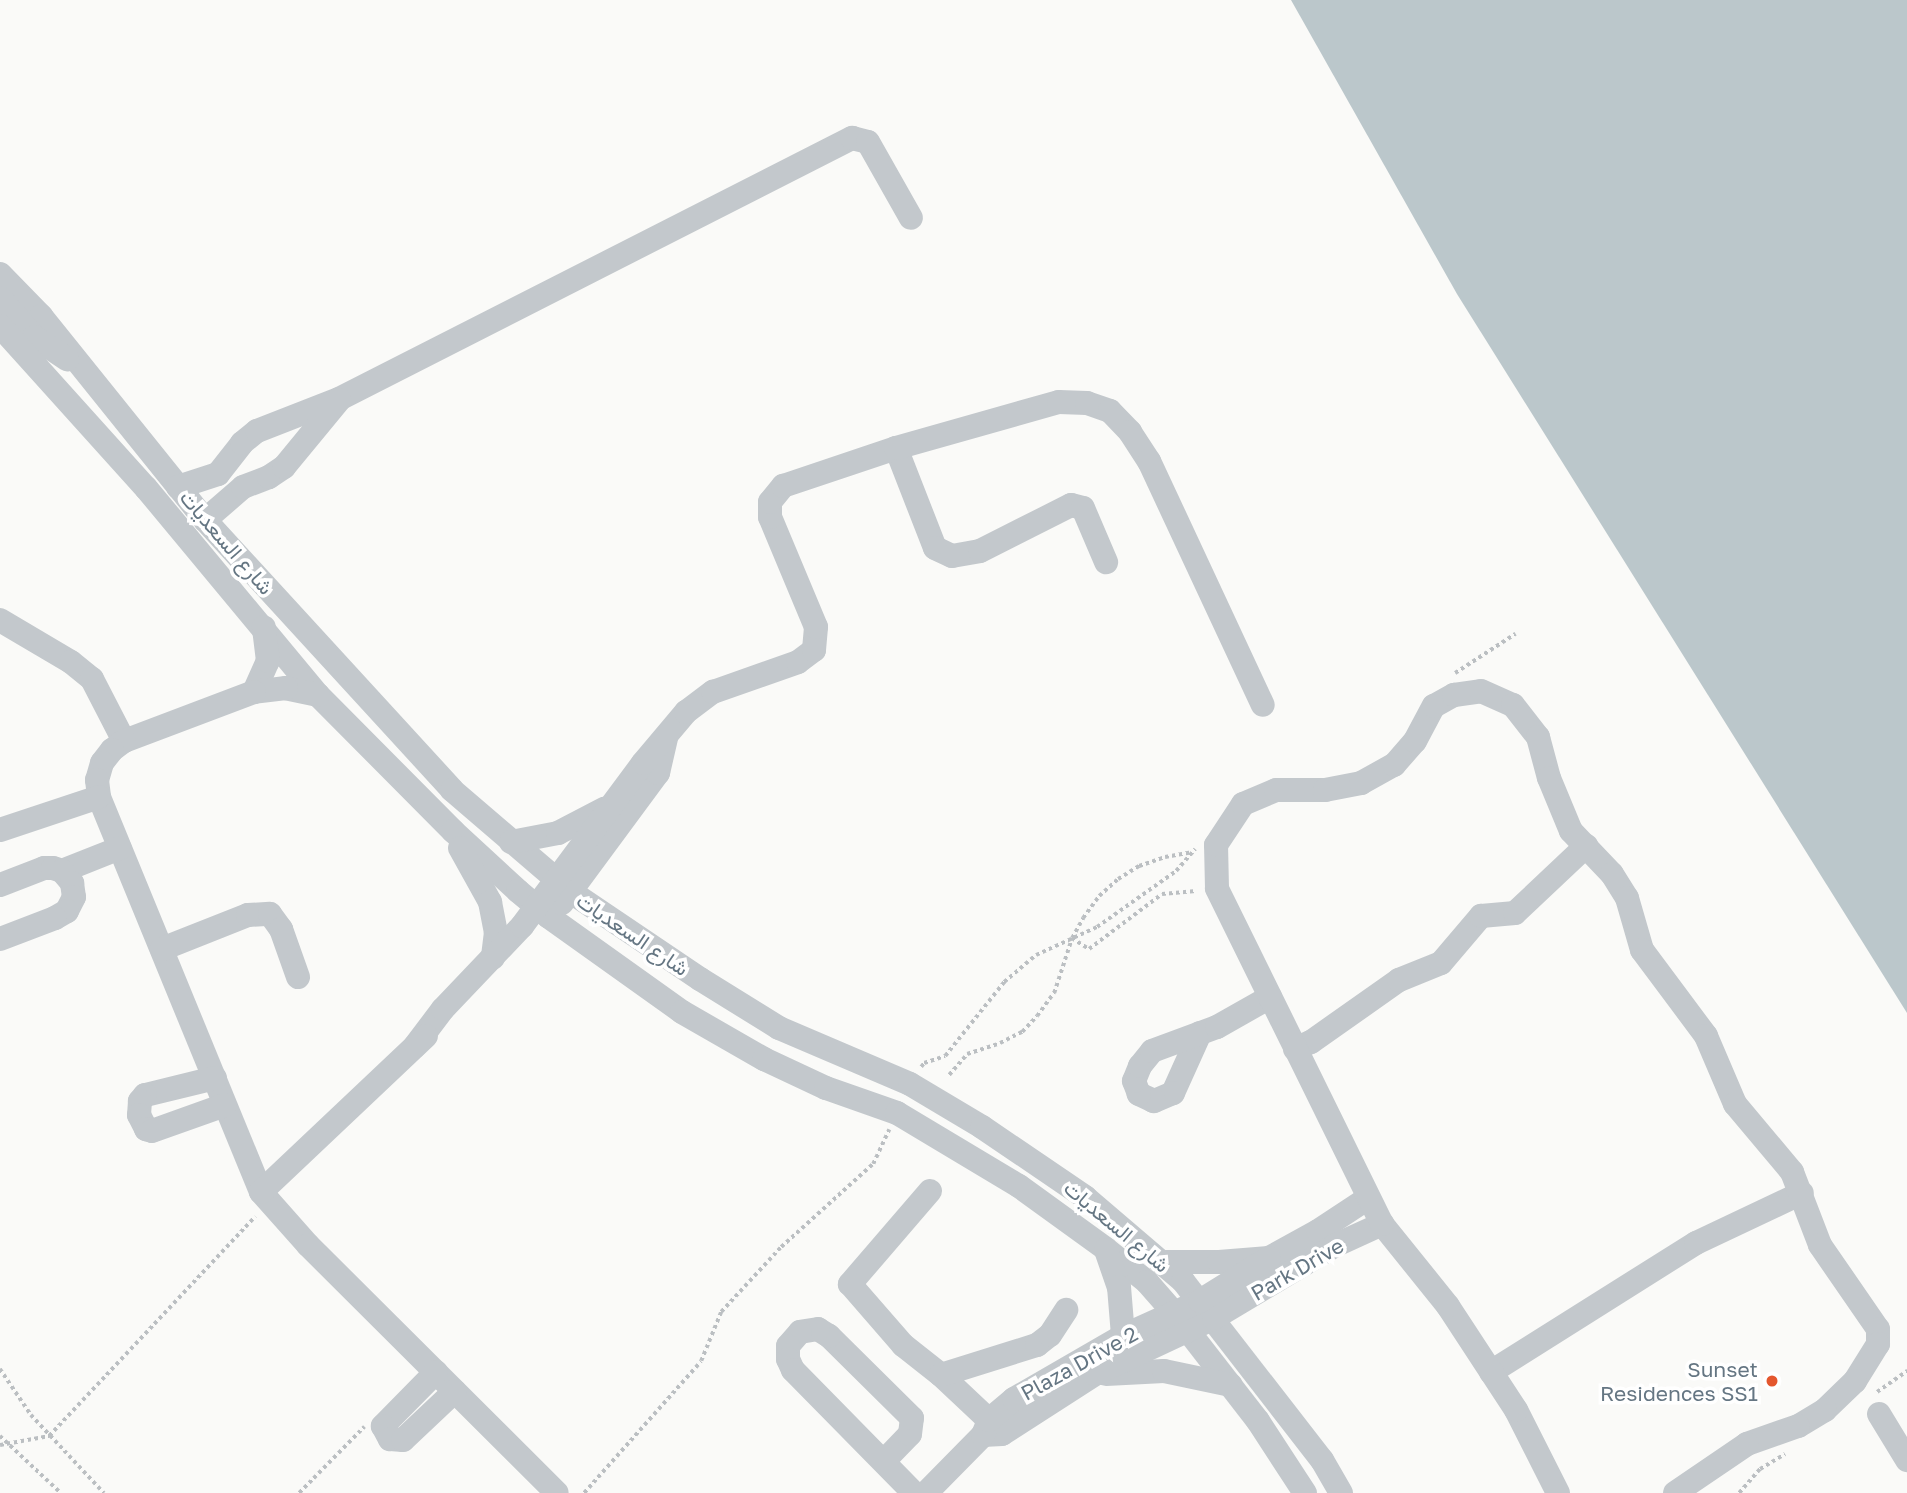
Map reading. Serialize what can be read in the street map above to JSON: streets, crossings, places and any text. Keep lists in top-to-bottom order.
{
  "streets": {
    "street": ["شارع السعديات", "Park Drive", "Plaza Drive 2"]
  },
  "crossings": [
    ["شارع السعديات", "Park Drive"],
    ["شارع السعديات", "Plaza Drive 2"]
  ],
  "places": ["Sunset Residences SS1"]
}
